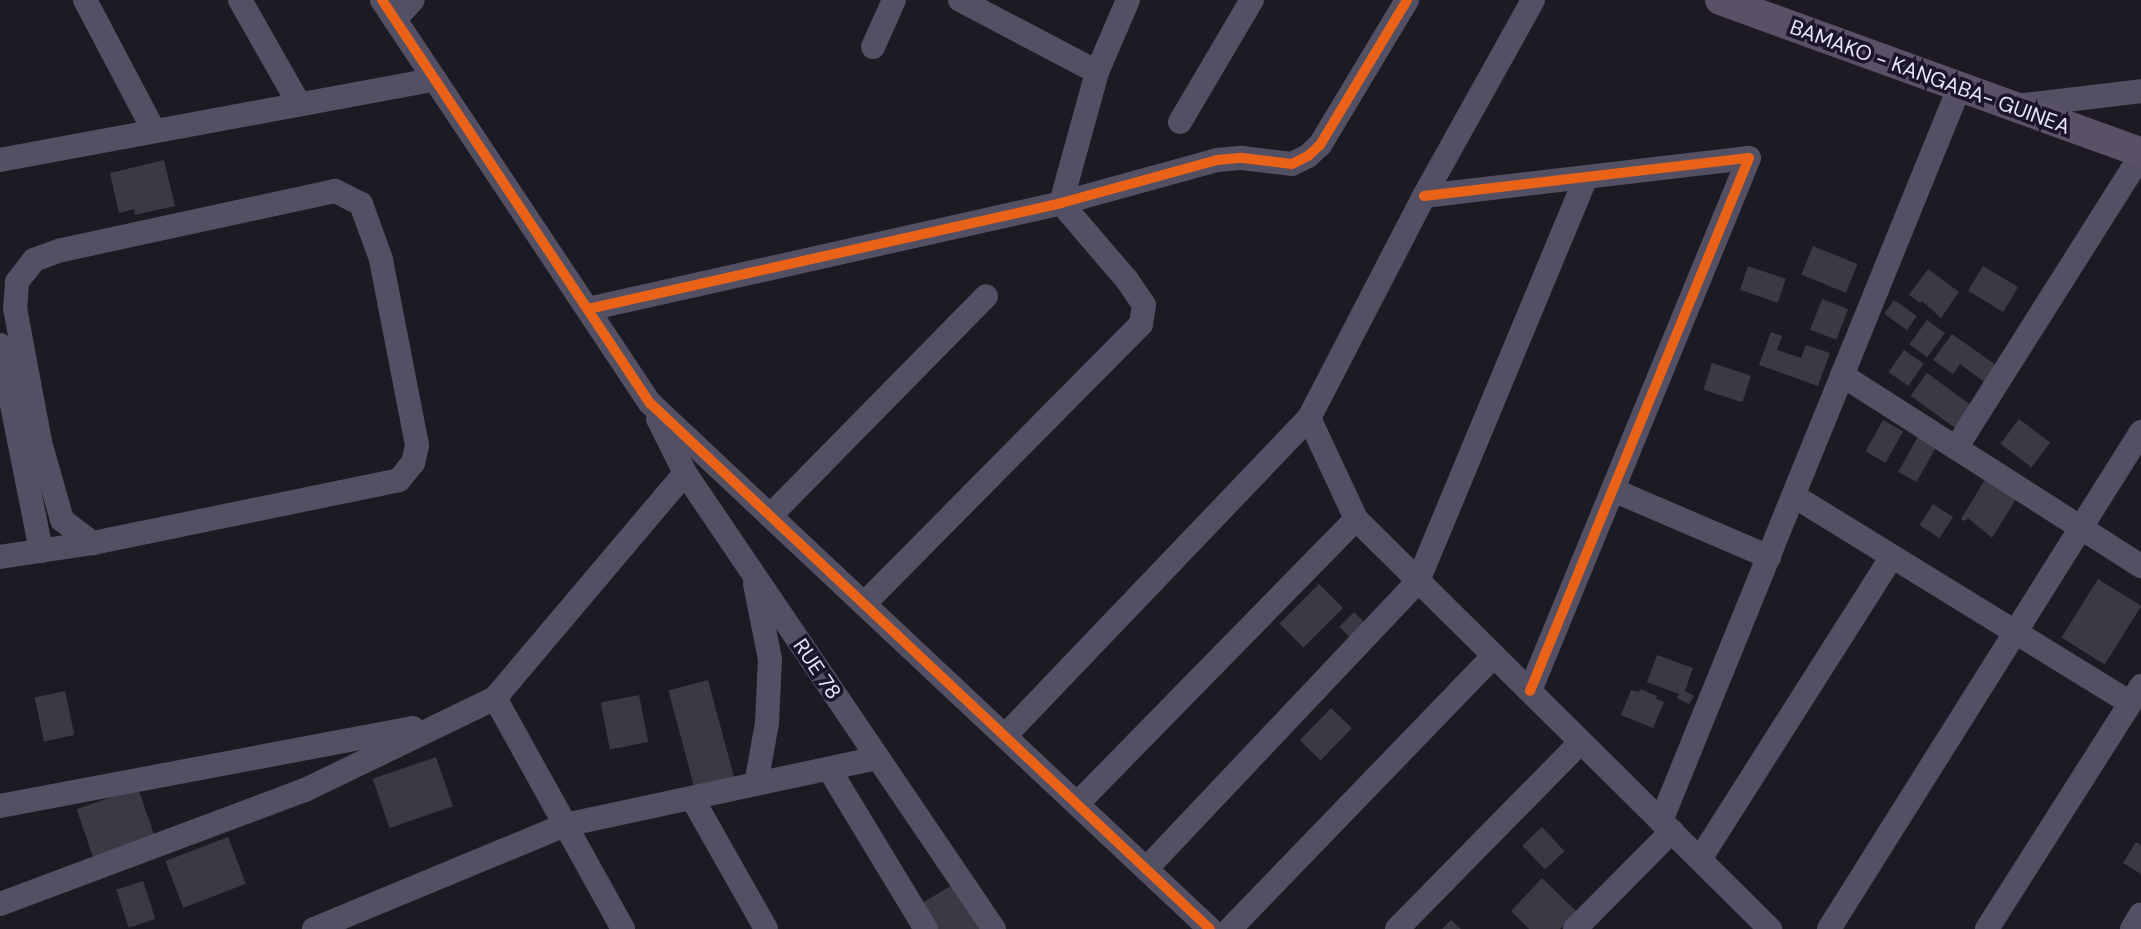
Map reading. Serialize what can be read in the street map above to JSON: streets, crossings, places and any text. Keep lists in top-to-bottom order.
{
  "streets": {
    "main road": ["BAMAKO - KANGABA- GUINEA"],
    "street": ["RUE 78"]
  }
}
